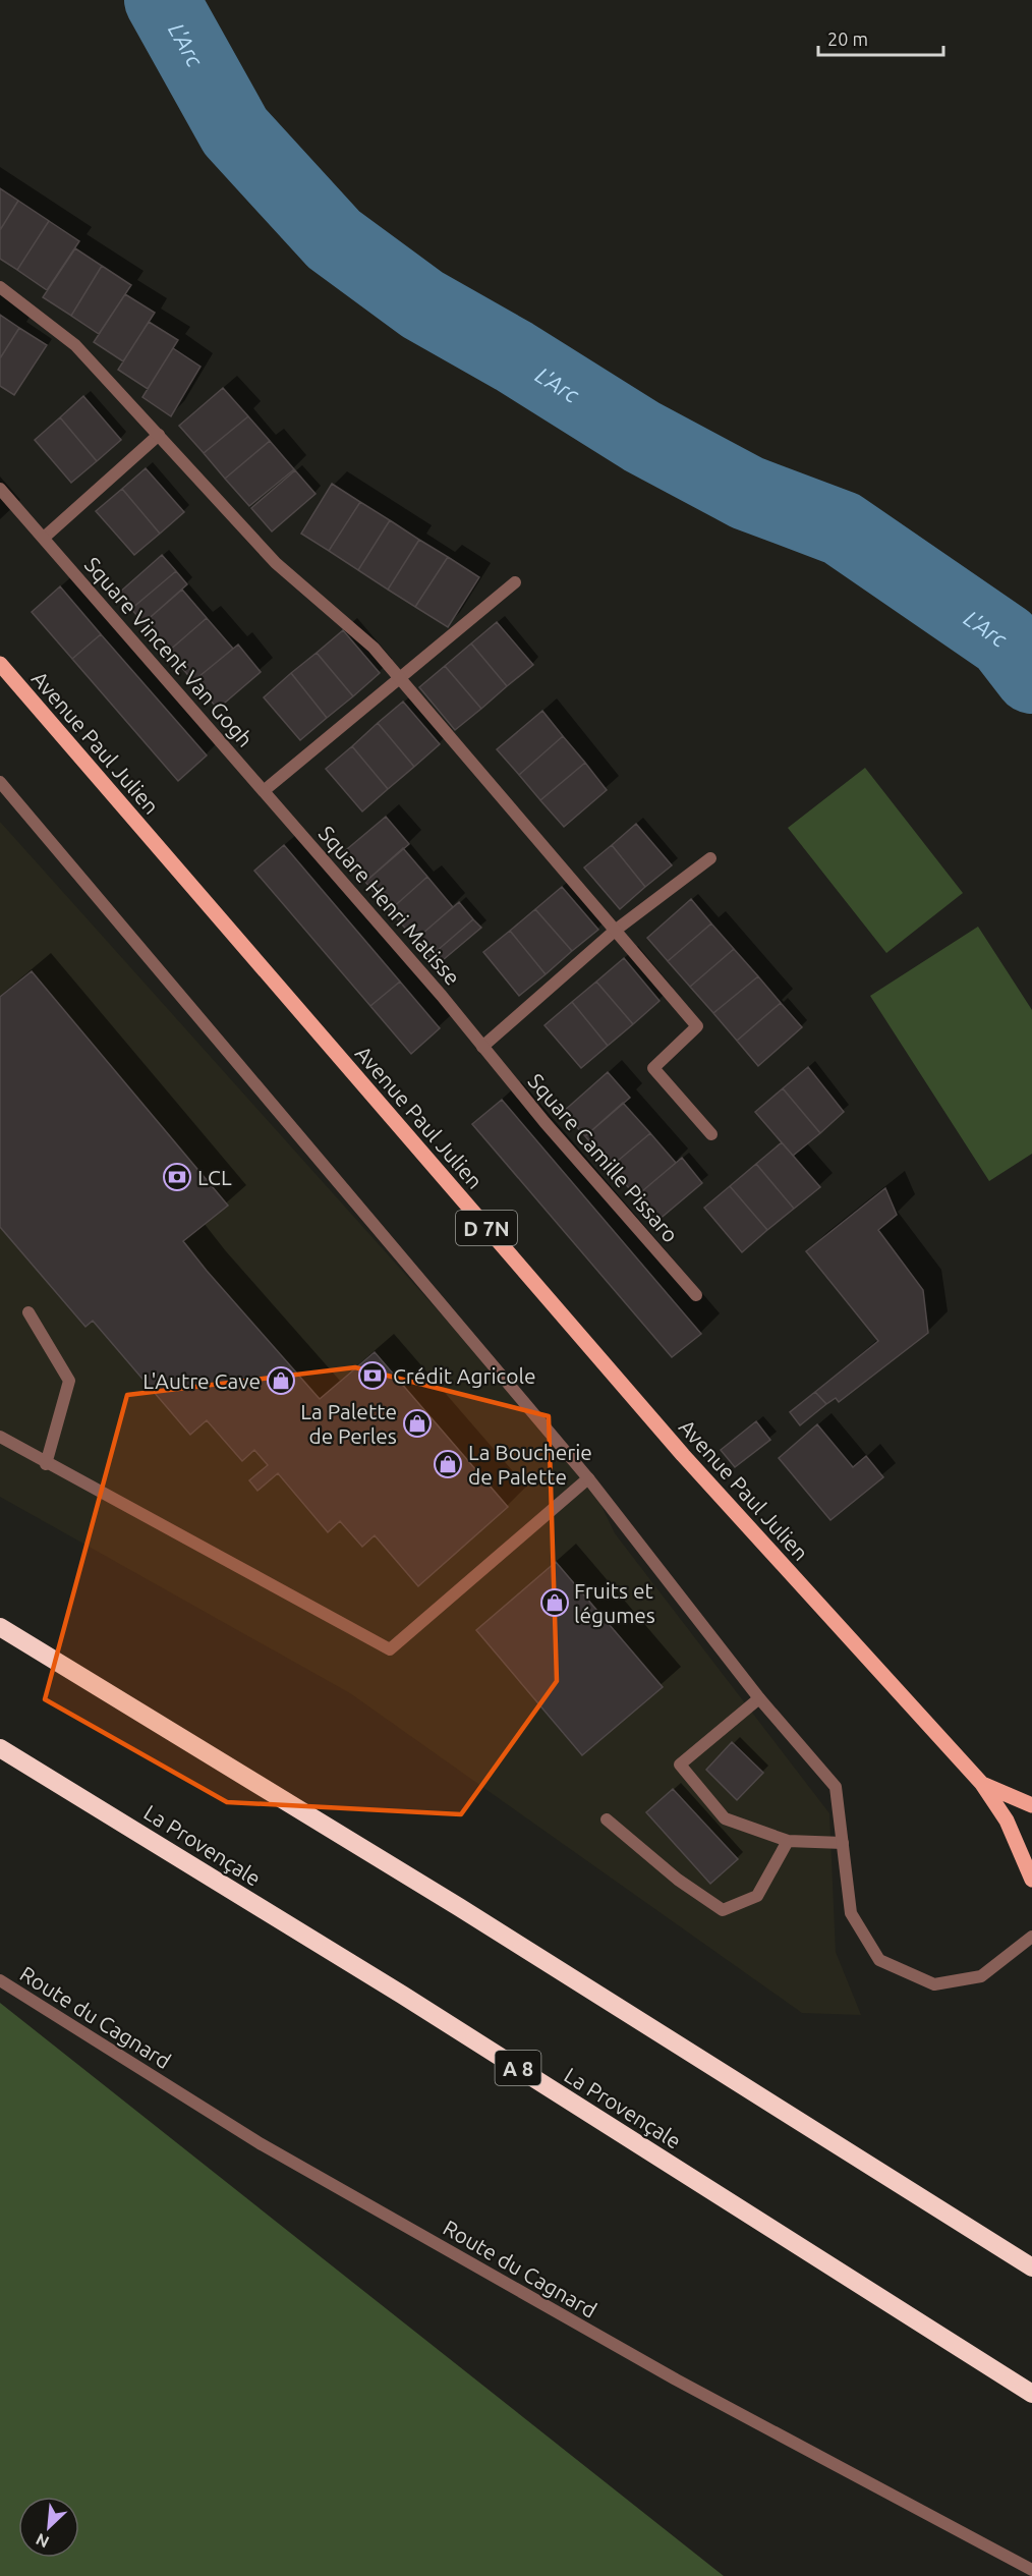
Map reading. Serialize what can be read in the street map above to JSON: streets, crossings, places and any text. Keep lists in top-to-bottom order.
{
  "streets": {
    "highway": ["La Provençale", "A 8"],
    "main road": ["Avenue Paul Julien", "D 7N"],
    "street": [
      "Square Vincent Van Gogh",
      "Square Henri Matisse",
      "Square Camille Pissaro",
      "Route du Cagnard"
    ]
  },
  "crossings": [
    ["Square Vincent Van Gogh", "Square Henri Matisse"],
    ["Square Henri Matisse", "Square Camille Pissaro"]
  ],
  "water": ["L'Arc"],
  "places": {
    "bank": ["LCL", "Crédit Agricole"],
    "shop": [
      "L'Autre Cave",
      "La Palette de Perles",
      "La Boucherie de Palette",
      "Fruits et légumes"
    ]
  },
  "scale_bar": "20 m",
  "north": "bottom left"
}
